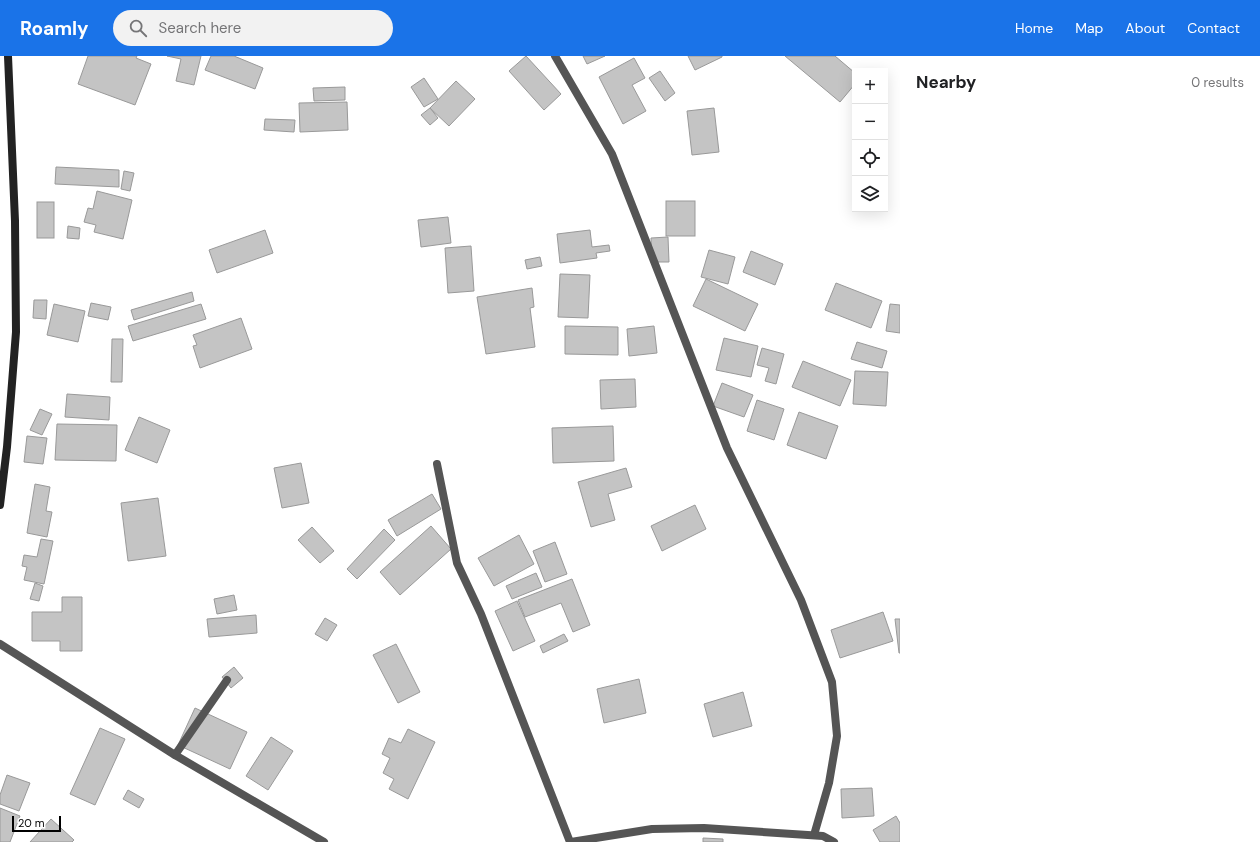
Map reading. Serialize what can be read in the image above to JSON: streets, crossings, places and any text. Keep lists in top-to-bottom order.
{
  "scale_bar": "20 m",
  "page": {
    "header": "Roamly",
    "search": "Search here",
    "nav": [
      "Home",
      "Map",
      "About",
      "Contact"
    ],
    "heading": ["Nearby", "0 results"],
    "map_buttons": ["+", "−"],
    "scale": "20 m"
  }
}
